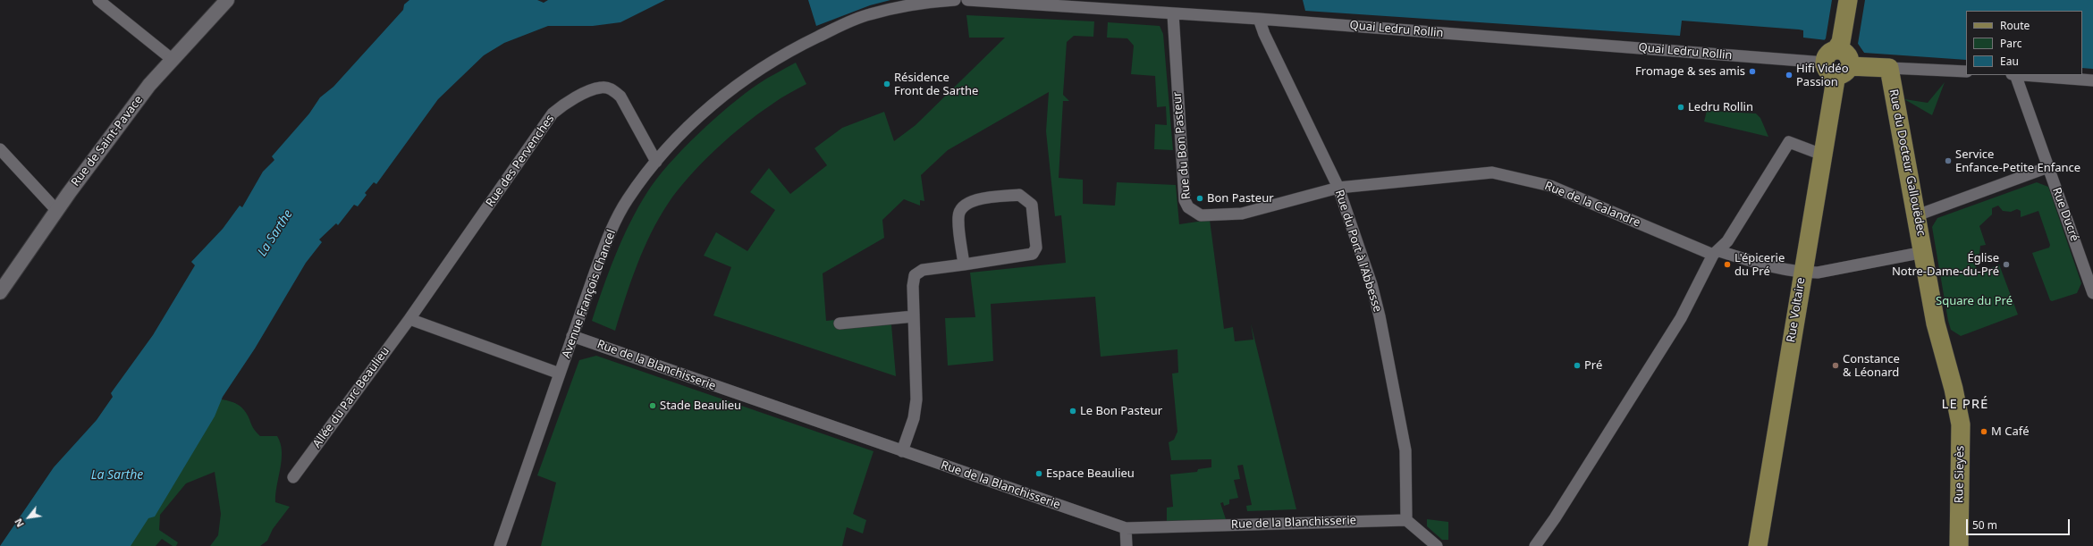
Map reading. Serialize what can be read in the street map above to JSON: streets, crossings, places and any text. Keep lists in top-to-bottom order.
{
  "streets": {
    "main road": [
      "Quai Ledru Rollin",
      "Rue du Docteur Gallouëdec",
      "Rue Voltaire",
      "Rue Sieyès"
    ],
    "street": [
      "Rue de Saint-Pavace",
      "Rue du Bon Pasteur",
      "Rue des Pervenches",
      "Rue de la Calandre",
      "Rue Ducré",
      "Rue du Port à l'Abbesse",
      "Avenue François Chancel",
      "Rue de la Blanchisserie",
      "Allée du Parc Beaulieu"
    ]
  },
  "crossings": [
    ["Quai Ledru Rollin", "Rue du Bon Pasteur"],
    ["Quai Ledru Rollin", "Rue du Docteur Gallouëdec"],
    ["Quai Ledru Rollin", "Rue du Port à l'Abbesse"],
    ["Quai Ledru Rollin", "Rue Voltaire"],
    ["Rue du Bon Pasteur", "Rue de la Calandre"],
    ["Rue du Bon Pasteur", "Rue du Port à l'Abbesse"],
    ["Rue des Pervenches", "Avenue François Chancel"],
    ["Rue des Pervenches", "Allée du Parc Beaulieu"],
    ["Rue du Docteur Gallouëdec", "Rue de la Calandre"],
    ["Rue du Docteur Gallouëdec", "Rue Sieyès"],
    ["Rue de la Calandre", "Rue du Port à l'Abbesse"],
    ["Rue de la Calandre", "Rue Voltaire"],
    ["Rue du Port à l'Abbesse", "Rue de la Blanchisserie"],
    ["Avenue François Chancel", "Rue de la Blanchisserie"]
  ],
  "districts": ["LE PRÉ"],
  "water": ["La Sarthe"],
  "parks": ["Square du Pré"],
  "places": [
    "Fromage & ses amis",
    "Hifi Vidéo Passion",
    "Résidence Front de Sarthe",
    "Ledru Rollin",
    "Service Enfance-Petite Enfance",
    "Bon Pasteur",
    "L'épicerie du Pré",
    "Église Notre-Dame-du-Pré",
    "Pré",
    "Constance & Léonard",
    "Stade Beaulieu",
    "Le Bon Pasteur",
    "M Café",
    "Espace Beaulieu"
  ],
  "legend": ["Route", "Parc", "Eau"],
  "scale_bar": "50 m",
  "north": "bottom left"
}
